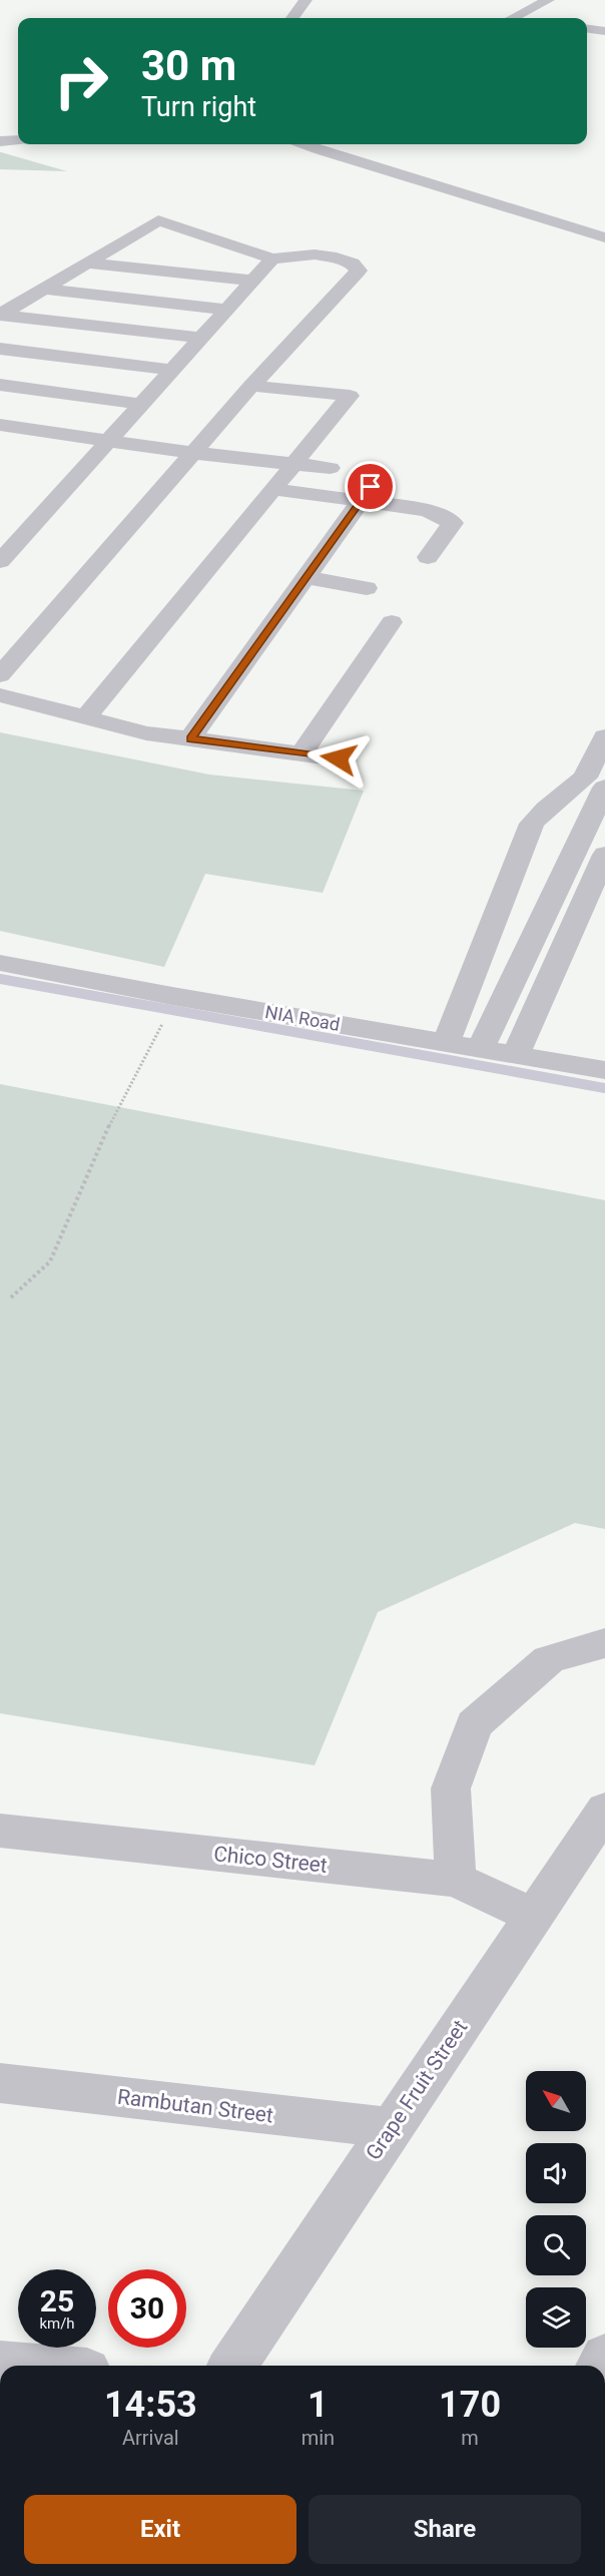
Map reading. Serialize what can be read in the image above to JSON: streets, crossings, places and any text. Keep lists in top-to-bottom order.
{
  "streets": {
    "street": [
      "NIA Road",
      "Chico Street",
      "Grape Fruit Street",
      "Rambutan Street"
    ]
  },
  "crossings": [
    ["Chico Street", "Grape Fruit Street"],
    ["Grape Fruit Street", "Rambutan Street"]
  ],
  "north": "top left",
  "page": {
    "turn": ["30 m", "Turn right"],
    "speed": "25 km/h",
    "limit": "30",
    "eta": [
      "14:53",
      "Arrival",
      "1",
      "min",
      "170",
      "m"
    ],
    "buttons": ["Exit", "Share"]
  }
}
